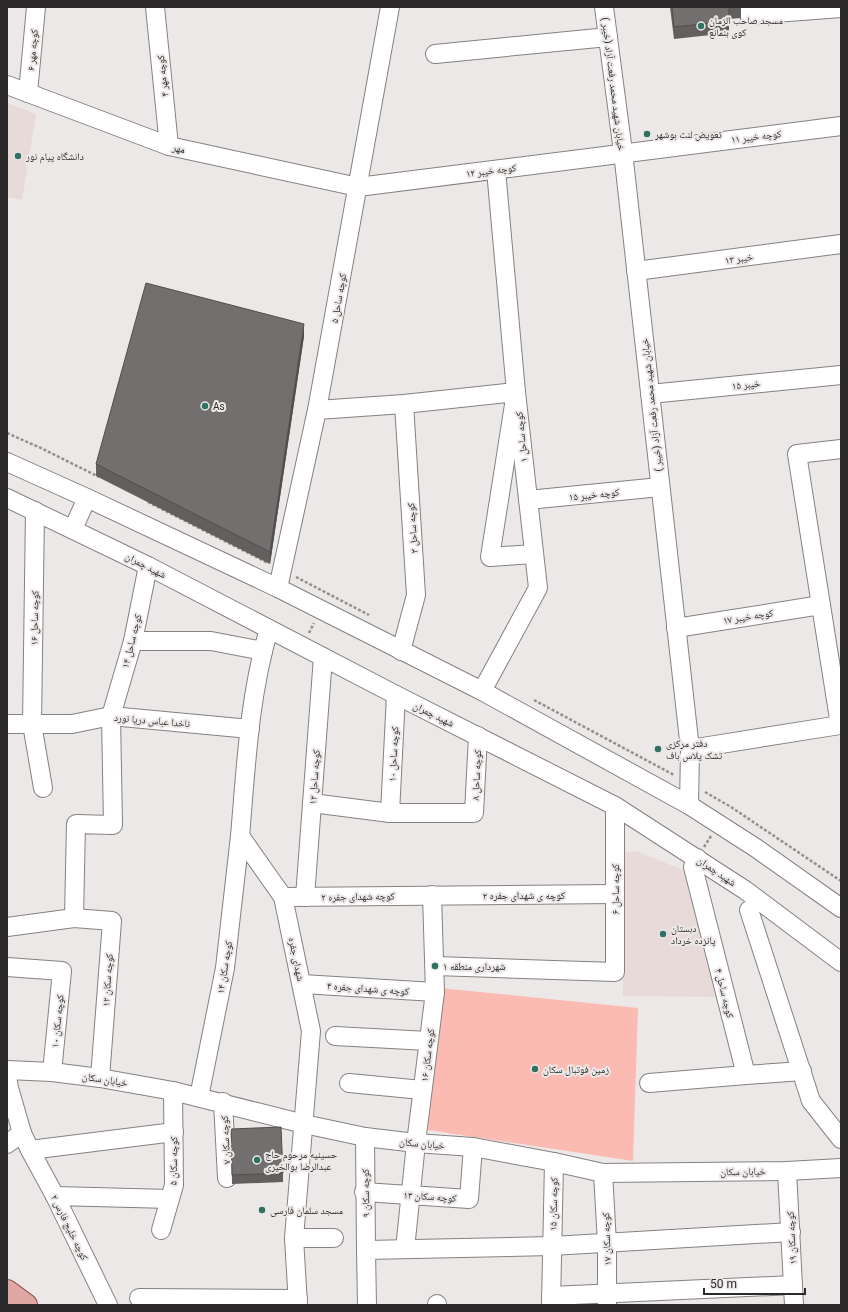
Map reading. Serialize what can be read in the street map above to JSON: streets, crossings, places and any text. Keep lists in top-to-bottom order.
{
  "streets": {
    "street": [
      "کوچه مهر ۶",
      "کوچه مهر ۴",
      "( خیبر) خیابان شهید محمد رفعت آزاد",
      "کوچه خیبر ۱۱",
      "مهر",
      "کوچه خیبر ۱۲",
      "خیبر ۱۳",
      "کوچه ساحل ۵",
      "خیبر ۱۵",
      "کوچه ساحل ۱",
      "کوچه خیبر ۱۵",
      "کوچه ساحل ۳",
      "شهید چمران",
      "کوچه خیبر ۱۷",
      "کوچه ساحل ۱۶",
      "کوچه ساحل ۱۴",
      "ناخدا عباس دریا نورد",
      "کوچه ساحل ۱۰",
      "کوچه ساحل ۸",
      "کوچه ساحل ۱۲",
      "کوچه ساحل ۶",
      "کوچه ی شهدای جفره ۲",
      "کوچه شهدای جفره ۲",
      "شهدای جفره",
      "کوچه سکان ۱۴",
      "کوچه سکان ۱۲",
      "کوچه ی شهدای جفره ۴",
      "کوچه ساحل ۴",
      "کوچه سکان ۱۰",
      "کوچه سکان ۱۶",
      "خیابان سکان",
      "کوچه سکان ۷",
      "کوچه سکان ۵",
      "کوچه سکان ۹",
      "کوچه سکان ۱۳",
      "کوچه سکان ۱۵",
      "کوچه خلیج فارس ۲",
      "کوچه سکان ۱۹",
      "کوچه سکان ۱۷"
    ]
  },
  "crossings": [
    ["کوچه مهر ۶", "مهر"],
    ["کوچه مهر ۴", "مهر"],
    ["( خیبر) خیابان شهید محمد رفعت آزاد", "کوچه خیبر ۱۱"],
    ["( خیبر) خیابان شهید محمد رفعت آزاد", "کوچه خیبر ۱۲"],
    ["( خیبر) خیابان شهید محمد رفعت آزاد", "خیبر ۱۳"],
    ["( خیبر) خیابان شهید محمد رفعت آزاد", "خیبر ۱۵"],
    ["( خیبر) خیابان شهید محمد رفعت آزاد", "کوچه خیبر ۱۵"],
    ["( خیبر) خیابان شهید محمد رفعت آزاد", "کوچه خیبر ۱۷"],
    ["کوچه خیبر ۱۱", "کوچه خیبر ۱۲"],
    ["مهر", "کوچه خیبر ۱۲"],
    ["مهر", "کوچه ساحل ۵"],
    ["کوچه خیبر ۱۲", "کوچه ساحل ۵"],
    ["کوچه خیبر ۱۲", "کوچه ساحل ۱"],
    ["کوچه ساحل ۱", "کوچه خیبر ۱۵"],
    ["شهید چمران", "کوچه ساحل ۱۶"],
    ["شهید چمران", "کوچه ساحل ۱۴"],
    ["شهید چمران", "کوچه ساحل ۱۰"],
    ["شهید چمران", "کوچه ساحل ۸"],
    ["شهید چمران", "کوچه ساحل ۱۲"],
    ["شهید چمران", "کوچه ساحل ۶"],
    ["شهید چمران", "کوچه ساحل ۴"],
    ["کوچه ساحل ۱۶", "ناخدا عباس دریا نورد"],
    ["کوچه ساحل ۱۴", "ناخدا عباس دریا نورد"],
    ["کوچه ساحل ۱۴", "کوچه سکان ۱۲"],
    ["کوچه ساحل ۱۰", "کوچه ساحل ۸"],
    ["کوچه ساحل ۱۲", "کوچه شهدای جفره ۲"],
    ["کوچه ساحل ۶", "کوچه ی شهدای جفره ۲"],
    ["کوچه ساحل ۶", "کوچه سکان ۱۶"],
    ["کوچه ی شهدای جفره ۲", "کوچه شهدای جفره ۲"],
    ["کوچه ی شهدای جفره ۲", "کوچه سکان ۱۶"],
    ["کوچه شهدای جفره ۲", "شهدای جفره"],
    ["کوچه شهدای جفره ۲", "کوچه سکان ۱۶"],
    ["شهدای جفره", "کوچه سکان ۱۴"],
    ["شهدای جفره", "کوچه ی شهدای جفره ۴"],
    ["شهدای جفره", "خیابان سکان"],
    ["کوچه سکان ۱۴", "خیابان سکان"],
    ["کوچه سکان ۱۲", "خیابان سکان"],
    ["کوچه ی شهدای جفره ۴", "کوچه سکان ۱۶"],
    ["کوچه سکان ۱۰", "خیابان سکان"],
    ["کوچه سکان ۱۶", "خیابان سکان"],
    ["کوچه سکان ۱۶", "کوچه سکان ۱۳"],
    ["خیابان سکان", "کوچه سکان ۷"],
    ["خیابان سکان", "کوچه سکان ۵"],
    ["خیابان سکان", "کوچه سکان ۹"],
    ["خیابان سکان", "کوچه سکان ۱۳"],
    ["خیابان سکان", "کوچه سکان ۱۵"],
    ["خیابان سکان", "کوچه سکان ۱۹"],
    ["خیابان سکان", "کوچه سکان ۱۷"],
    ["کوچه سکان ۹", "کوچه سکان ۱۳"]
  ],
  "places": [
    "مسجد صاحب الزمان کوی بنمانع",
    "تعویض لنت بوشهر",
    "دانشگاه پیام نور",
    "As",
    "دفتر مرکزی تشک پلاس باف",
    "دبستان پانزده خرداد",
    "شهرداری منطقه ١",
    "زمین فوتبال سکان",
    "حسینیه مرحوم حاج عبدالرضا بوالخیری",
    "مسجد سلمان فارسی"
  ],
  "scale_bar": "50 m"
}
